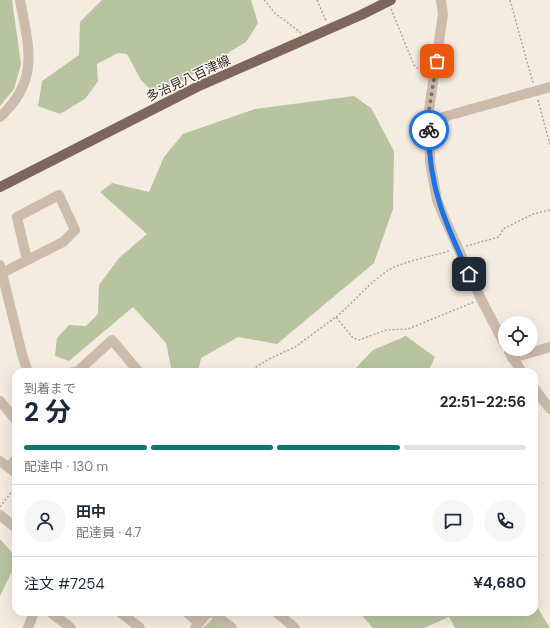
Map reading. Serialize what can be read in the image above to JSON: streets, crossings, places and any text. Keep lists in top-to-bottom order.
{
  "streets": {
    "main road": ["多治見八百津線"]
  },
  "page": {
    "heading": ["2 分", "到着まで", "22:51–22:56"],
    "panel": [
      "田中",
      "配達員 · 4.7",
      "注文 #7254",
      "¥4,680"
    ],
    "bar": "配達中 · 130 m"
  }
}
